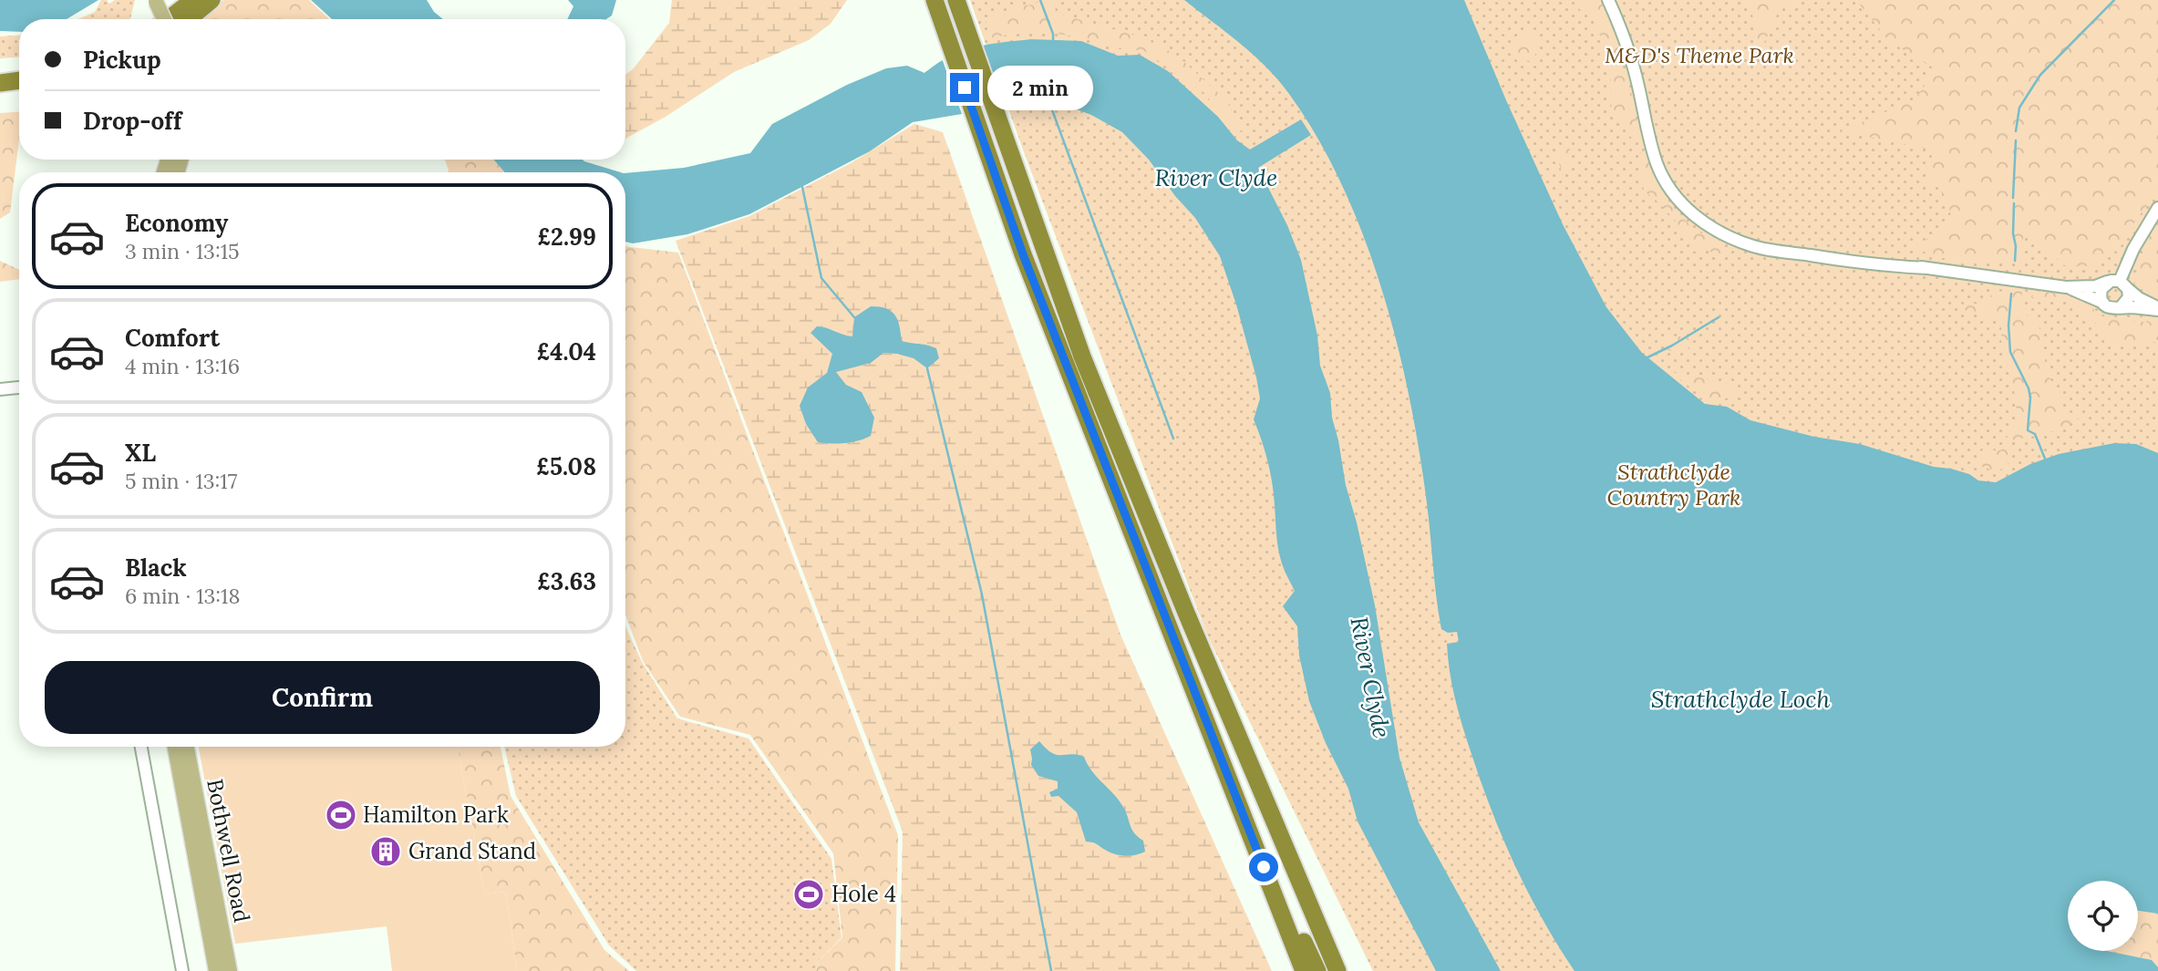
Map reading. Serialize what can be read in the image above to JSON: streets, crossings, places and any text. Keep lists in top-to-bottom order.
{
  "streets": {
    "main road": ["Bothwell Road"]
  },
  "water": ["River Clyde", "Strathclyde Loch"],
  "parks": ["M&D's Theme Park", "Strathclyde Country Park"],
  "places": {
    "sports": ["Hamilton Park", "Hole 4"],
    "building": ["Grand Stand"]
  },
  "page": {
    "banner": ["Pickup", "Drop-off"],
    "bubble": "2 min",
    "list": [
      {
        "name": "Economy",
        "note": "3 min · 13:15",
        "value": "£2.99"
      },
      {
        "name": "Comfort",
        "note": "4 min · 13:16",
        "value": "£4.04"
      },
      {
        "name": "XL",
        "note": "5 min · 13:17",
        "value": "£5.08"
      },
      {
        "name": "Black",
        "note": "6 min · 13:18",
        "value": "£3.63"
      }
    ],
    "buttons": "Confirm"
  }
}
